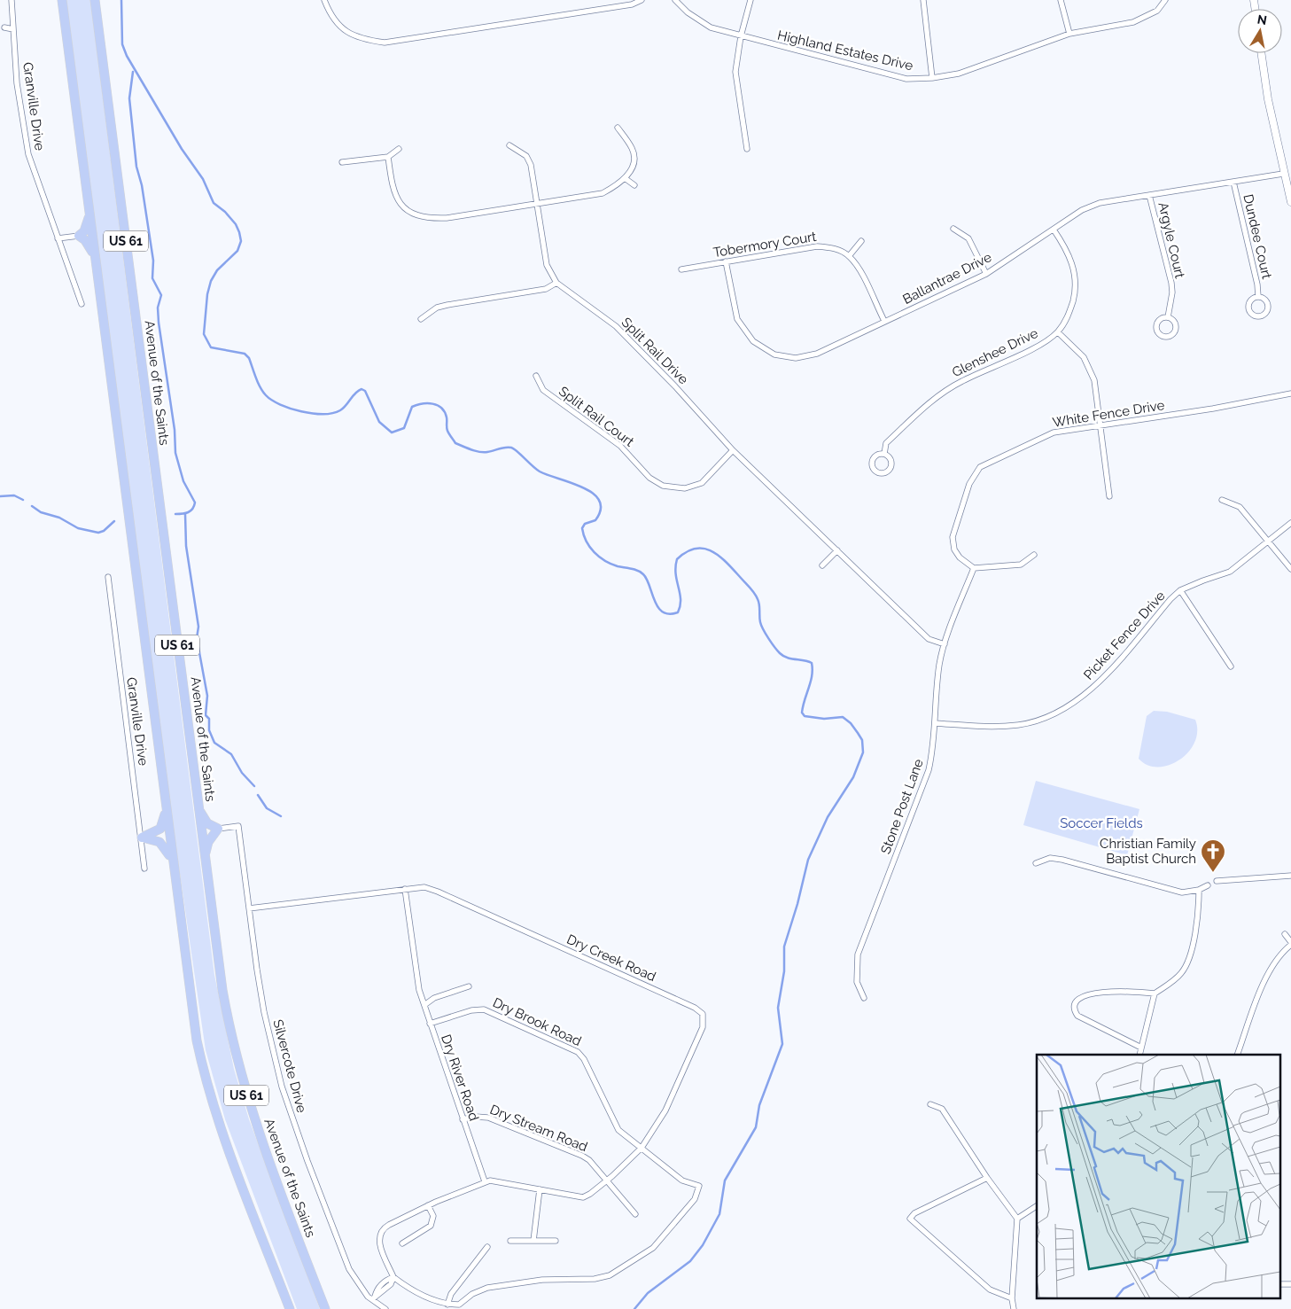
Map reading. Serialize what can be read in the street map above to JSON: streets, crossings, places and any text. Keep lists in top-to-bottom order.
{
  "streets": {
    "highway": ["US 61", "Avenue of the Saints"],
    "street": [
      "Highland Estates Drive",
      "Granville Drive",
      "Dundee Court",
      "Argyle Court",
      "Tobermory Court",
      "Ballantrae Drive",
      "Split Rail Drive",
      "Glenshee Drive",
      "White Fence Drive",
      "Split Rail Court",
      "Picket Fence Drive",
      "Stone Post Lane",
      "Dry Creek Road",
      "Dry Brook Road",
      "Silvercote Drive",
      "Dry River Road",
      "Dry Stream Road"
    ]
  },
  "crossings": [
    ["Dundee Court", "Ballantrae Drive"],
    ["Argyle Court", "Ballantrae Drive"],
    ["Tobermory Court", "Ballantrae Drive"],
    ["Ballantrae Drive", "Glenshee Drive"],
    ["Split Rail Drive", "Split Rail Court"],
    ["Split Rail Drive", "Stone Post Lane"],
    ["White Fence Drive", "Stone Post Lane"],
    ["Picket Fence Drive", "Stone Post Lane"],
    ["Dry Creek Road", "Dry Brook Road"],
    ["Dry Creek Road", "Silvercote Drive"],
    ["Dry Creek Road", "Dry River Road"],
    ["Dry Creek Road", "Dry Stream Road"],
    ["Dry Brook Road", "Dry River Road"],
    ["Dry River Road", "Dry Stream Road"]
  ],
  "parks": ["Soccer Fields"],
  "places": {
    "church": ["Christian Family Baptist Church"]
  },
  "north": "top"
}
